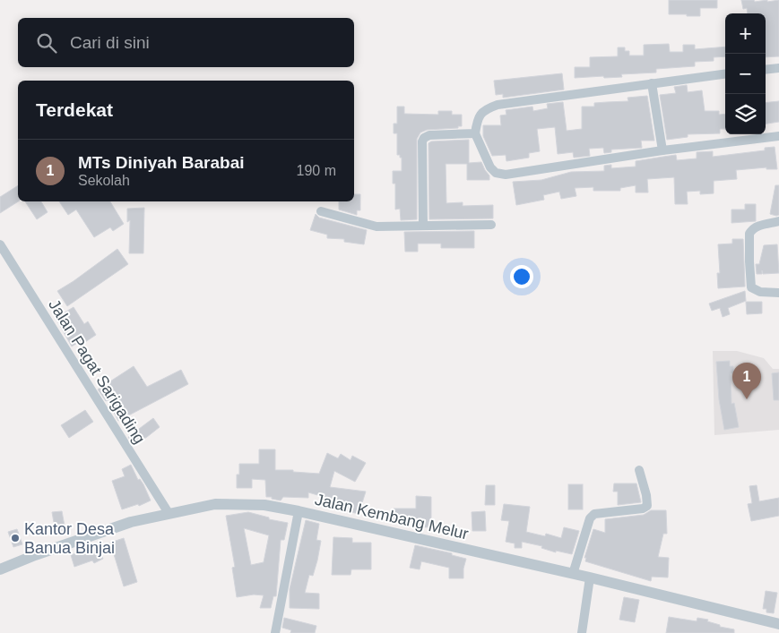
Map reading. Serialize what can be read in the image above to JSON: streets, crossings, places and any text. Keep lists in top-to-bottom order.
{
  "streets": {
    "street": ["Jalan Pagat Sarigading", "Jalan Kembang Melur"]
  },
  "crossings": [
    ["Jalan Pagat Sarigading", "Jalan Kembang Melur"]
  ],
  "places": ["Kantor Desa Banua Binjai"],
  "page": {
    "map_buttons": ["+", "−"],
    "search": "Cari di sini",
    "heading": "Terdekat",
    "list": [
      {
        "mark": "1",
        "name": "MTs Diniyah Barabai",
        "note": "Sekolah",
        "value": "190 m"
      }
    ],
    "pins": "1"
  }
}
